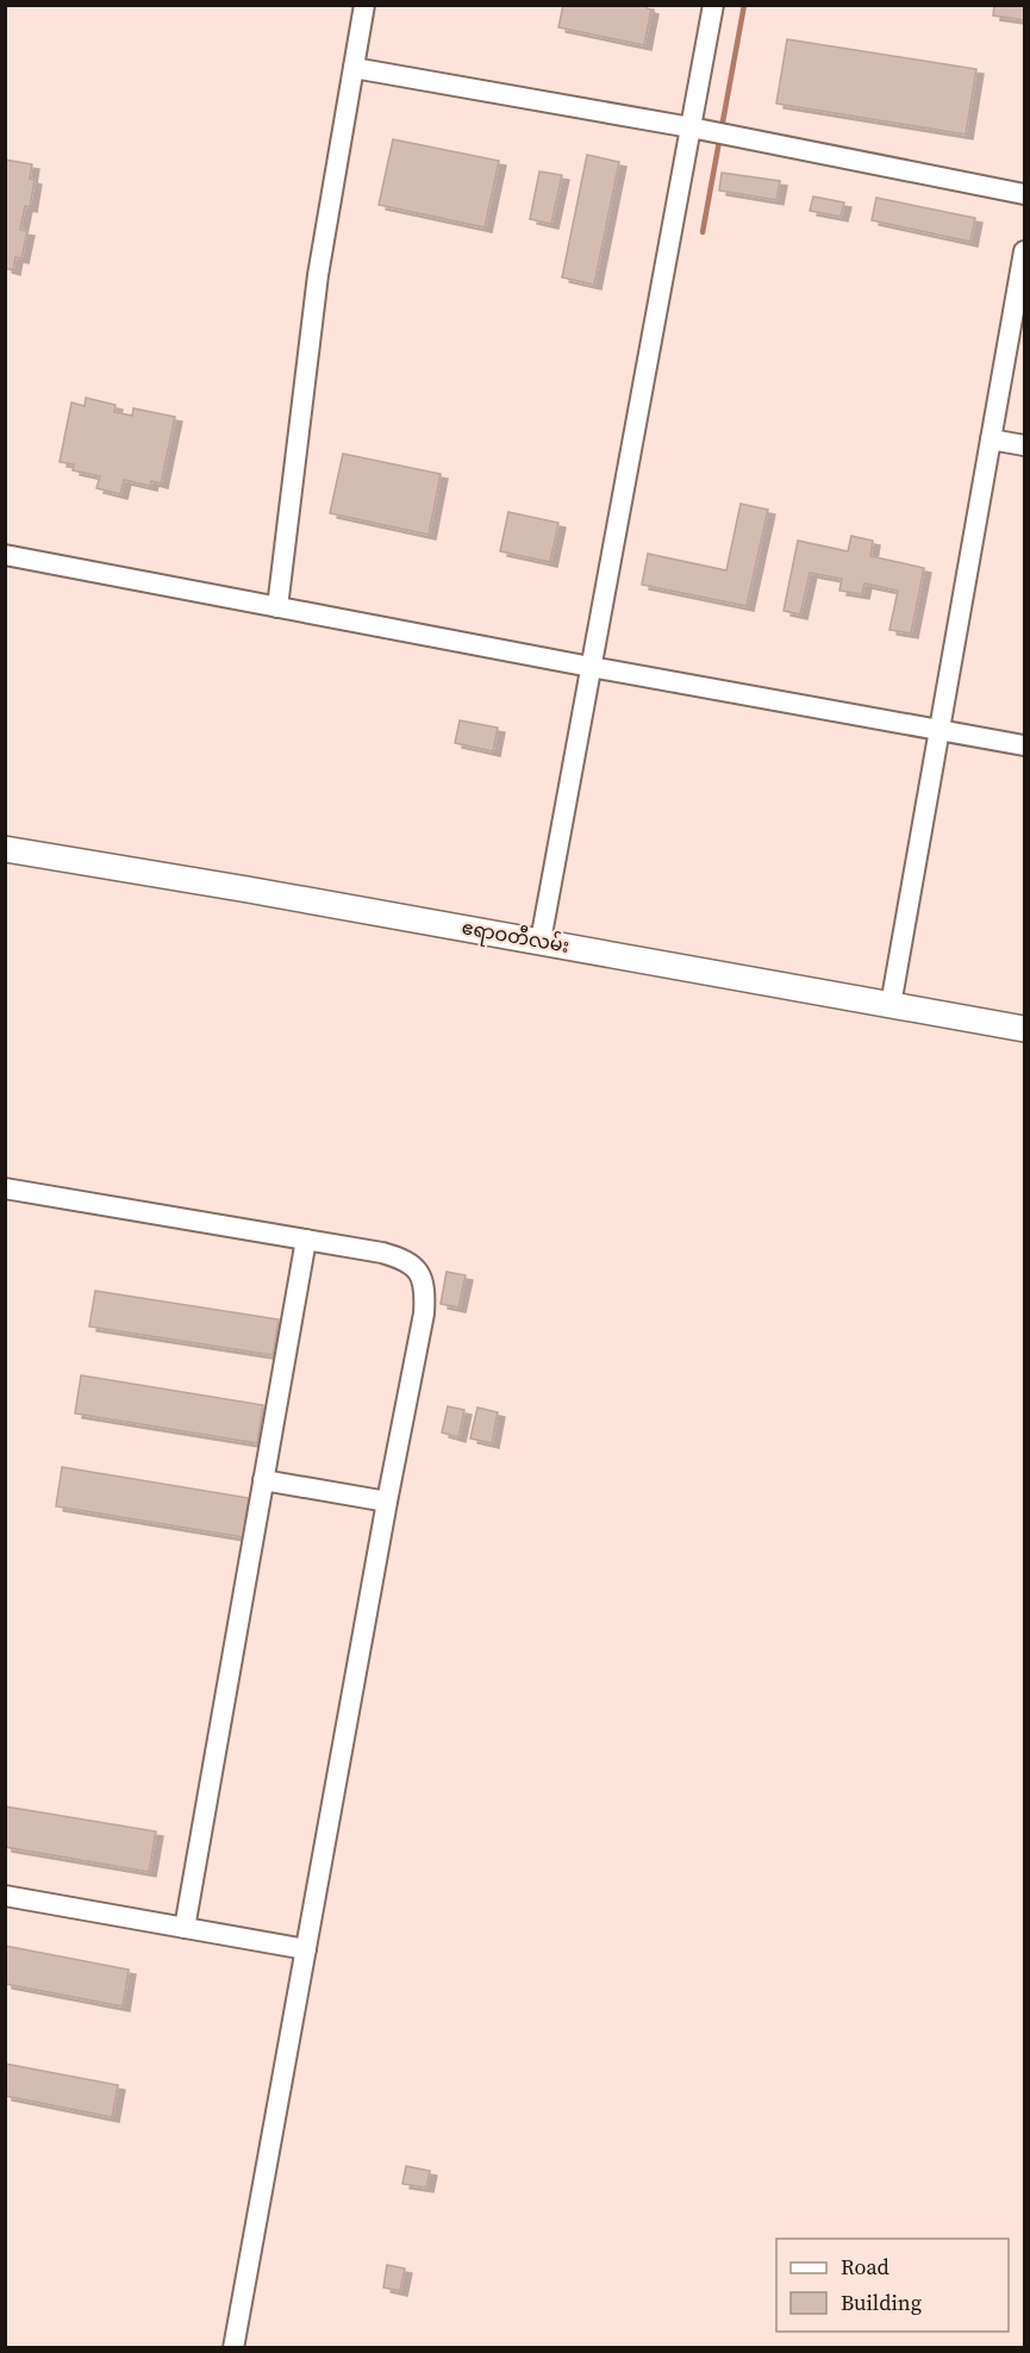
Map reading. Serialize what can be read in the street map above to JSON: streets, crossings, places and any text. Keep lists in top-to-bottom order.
{
  "streets": {
    "street": ["ဧရာဝတီလမ်း"]
  },
  "legend": ["Road", "Building"]
}
